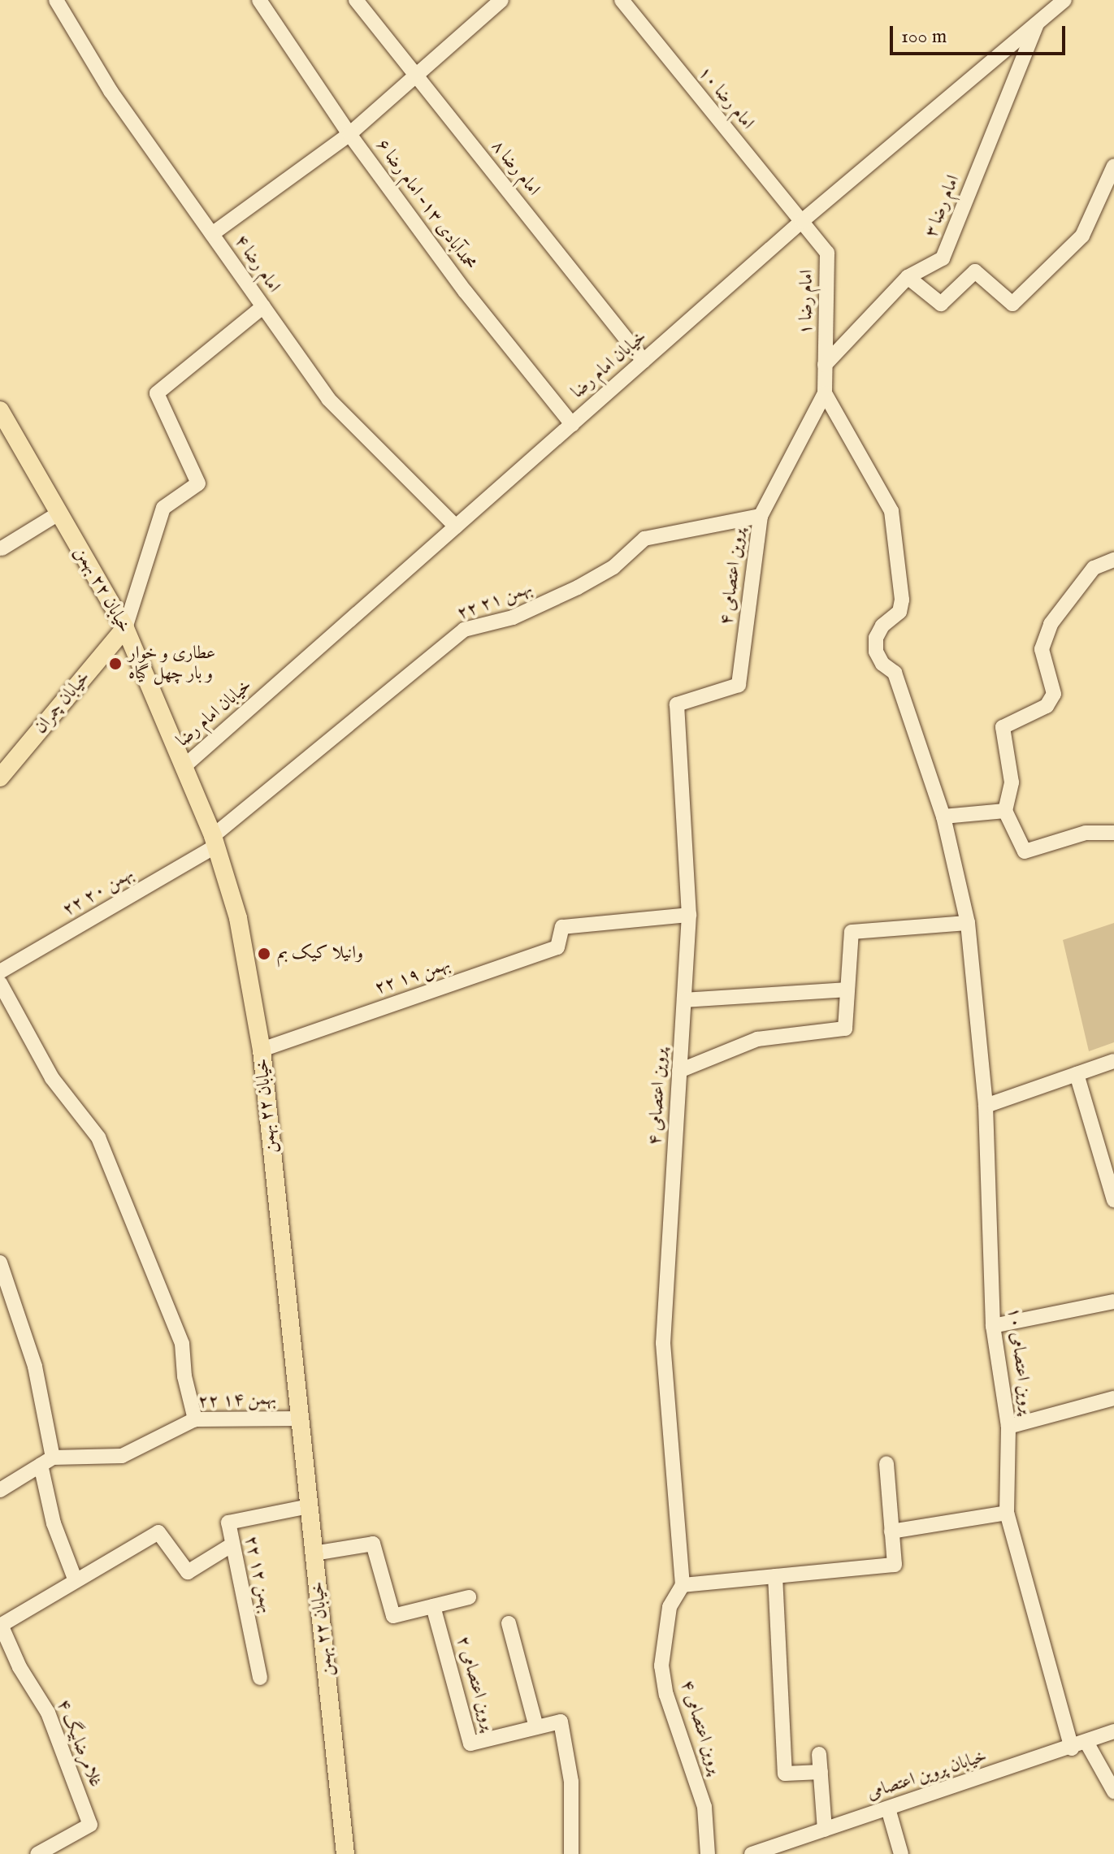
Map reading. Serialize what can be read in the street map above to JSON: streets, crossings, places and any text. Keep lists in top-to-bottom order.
{
  "streets": {
    "main road": ["خیابان ۲۲ بهمن", "خیابان چمران"],
    "street": [
      "امام رضا ۱۰",
      "امام رضا ۸",
      "محمدآبادی ۱۳- امام رضا ۶",
      "امام رضا ۳",
      "امام رضا ۴",
      "امام رضا ۱",
      "خیابان امام رضا",
      "پروین اعتصامی ۴",
      "۲۲ بهمن ۲۱",
      "۲۲ بهمن ۲۰",
      "۲۲ بهمن ۱۹",
      "پروین اعتصامی ۱۰",
      "۲۲ بهمن ۱۴",
      "۲۲ بهمن ۱۲",
      "پروین اعتصامی ۲",
      "غلامرضابیگ ۴",
      "خیابان پروین اعتصامی"
    ]
  },
  "crossings": [
    ["امام رضا ۱۰", "امام رضا ۱"],
    ["امام رضا ۱۰", "خیابان امام رضا"],
    ["امام رضا ۸", "خیابان امام رضا"],
    ["محمدآبادی ۱۳- امام رضا ۶", "خیابان امام رضا"],
    ["امام رضا ۳", "امام رضا ۱"],
    ["امام رضا ۳", "خیابان امام رضا"],
    ["امام رضا ۴", "خیابان امام رضا"],
    ["امام رضا ۱", "خیابان امام رضا"],
    ["امام رضا ۱", "پروین اعتصامی ۴"],
    ["امام رضا ۱", "پروین اعتصامی ۱۰"],
    ["خیابان امام رضا", "خیابان ۲۲ بهمن"],
    ["پروین اعتصامی ۴", "۲۲ بهمن ۲۱"],
    ["پروین اعتصامی ۴", "۲۲ بهمن ۱۹"],
    ["پروین اعتصامی ۴", "پروین اعتصامی ۱۰"],
    ["خیابان ۲۲ بهمن", "۲۲ بهمن ۲۱"],
    ["خیابان ۲۲ بهمن", "خیابان چمران"],
    ["خیابان ۲۲ بهمن", "۲۲ بهمن ۲۰"],
    ["خیابان ۲۲ بهمن", "۲۲ بهمن ۱۹"],
    ["خیابان ۲۲ بهمن", "۲۲ بهمن ۱۴"],
    ["خیابان ۲۲ بهمن", "۲۲ بهمن ۱۲"],
    ["۲۲ بهمن ۲۱", "۲۲ بهمن ۲۰"],
    ["پروین اعتصامی ۱۰", "خیابان پروین اعتصامی"]
  ],
  "places": ["عطاری و خوار و بار چهل گیاه", "وانیلا کیک بم"],
  "scale_bar": "100 m"
}
